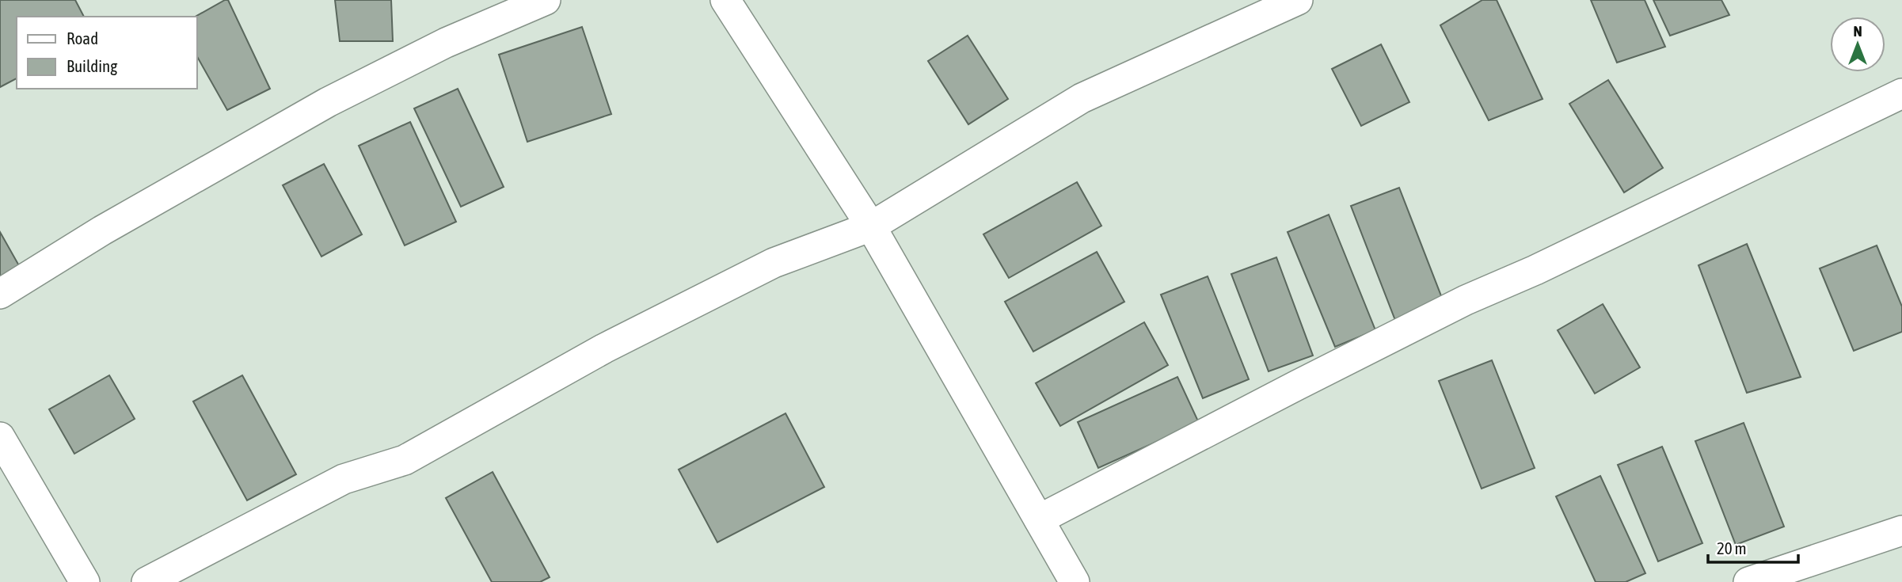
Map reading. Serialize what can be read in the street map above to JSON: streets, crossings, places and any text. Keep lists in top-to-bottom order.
{
  "legend": ["Road", "Building"],
  "scale_bar": "20 m",
  "north": "top"
}
